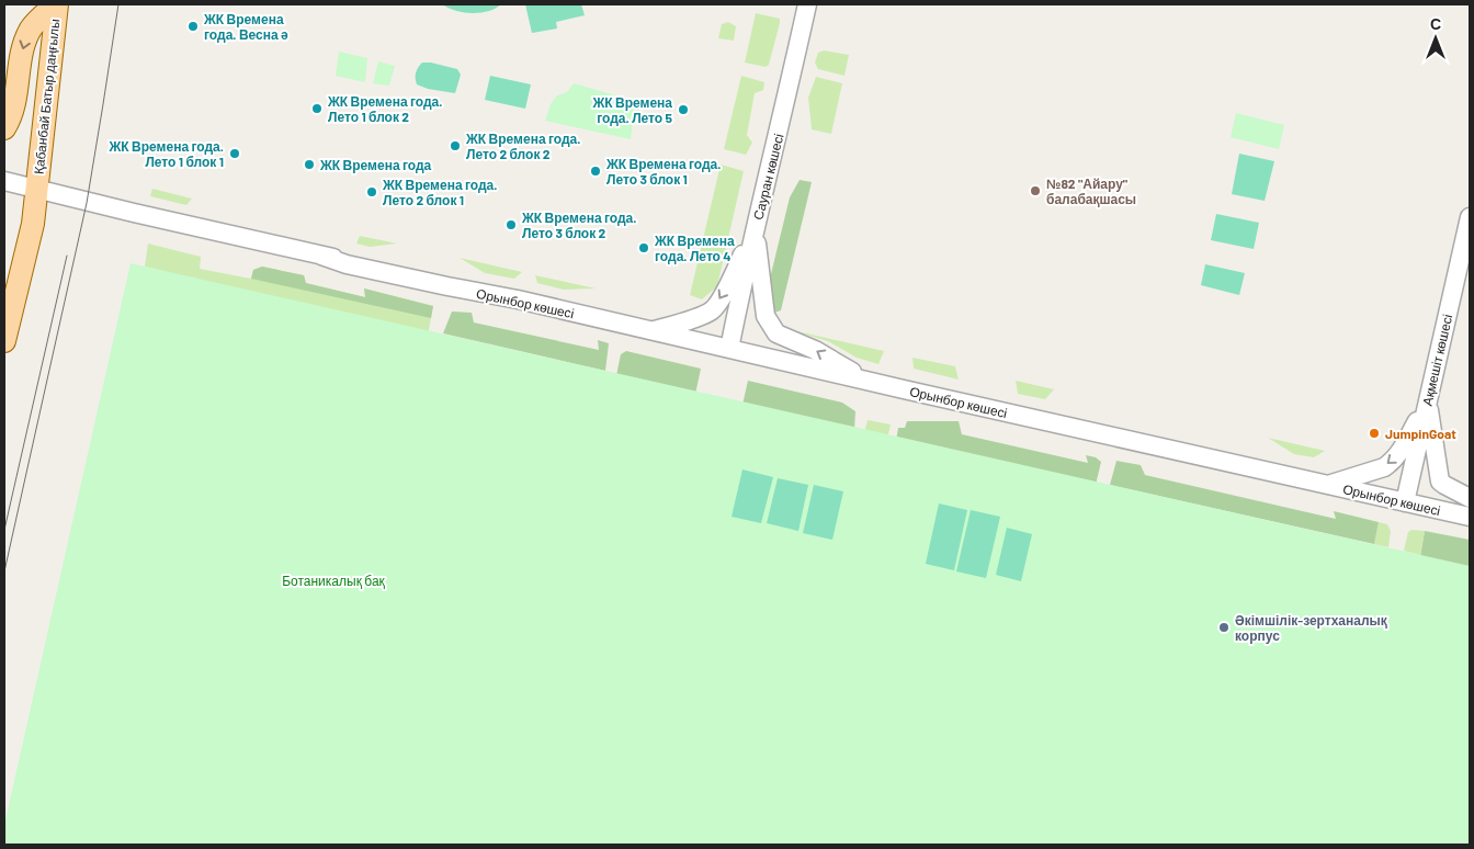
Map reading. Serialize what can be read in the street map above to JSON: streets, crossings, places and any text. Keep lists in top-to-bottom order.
{
  "streets": {
    "main road": ["Қабанбай Батыр даңғылы"],
    "street": ["Сауран көшесі", "Орынбор көшесі", "Ақмешіт көшесі"]
  },
  "crossings": [
    ["Қабанбай Батыр даңғылы", "Орынбор көшесі"],
    ["Сауран көшесі", "Орынбор көшесі"],
    ["Орынбор көшесі", "Ақмешіт көшесі"]
  ],
  "parks": ["Ботаникалық бақ"],
  "places": [
    "ЖК Времена года. Весна ә",
    "ЖК Времена года. Лето 1 блок 2",
    "ЖК Времена года. Лето 5",
    "ЖК Времена года. Лето 2 блок 2",
    "ЖК Времена года. Лето 1 блок 1",
    "ЖК Времена года",
    "ЖК Времена года. Лето 3 блок 1",
    "№82 \"Айару\" балабақшасы",
    "ЖК Времена года. Лето 2 блок 1",
    "ЖК Времена года. Лето 3 блок 2",
    "ЖК Времена года. Лето 4",
    "JumpinGoat",
    "Әкімшілік-зертханалық корпус"
  ],
  "north": "top"
}
